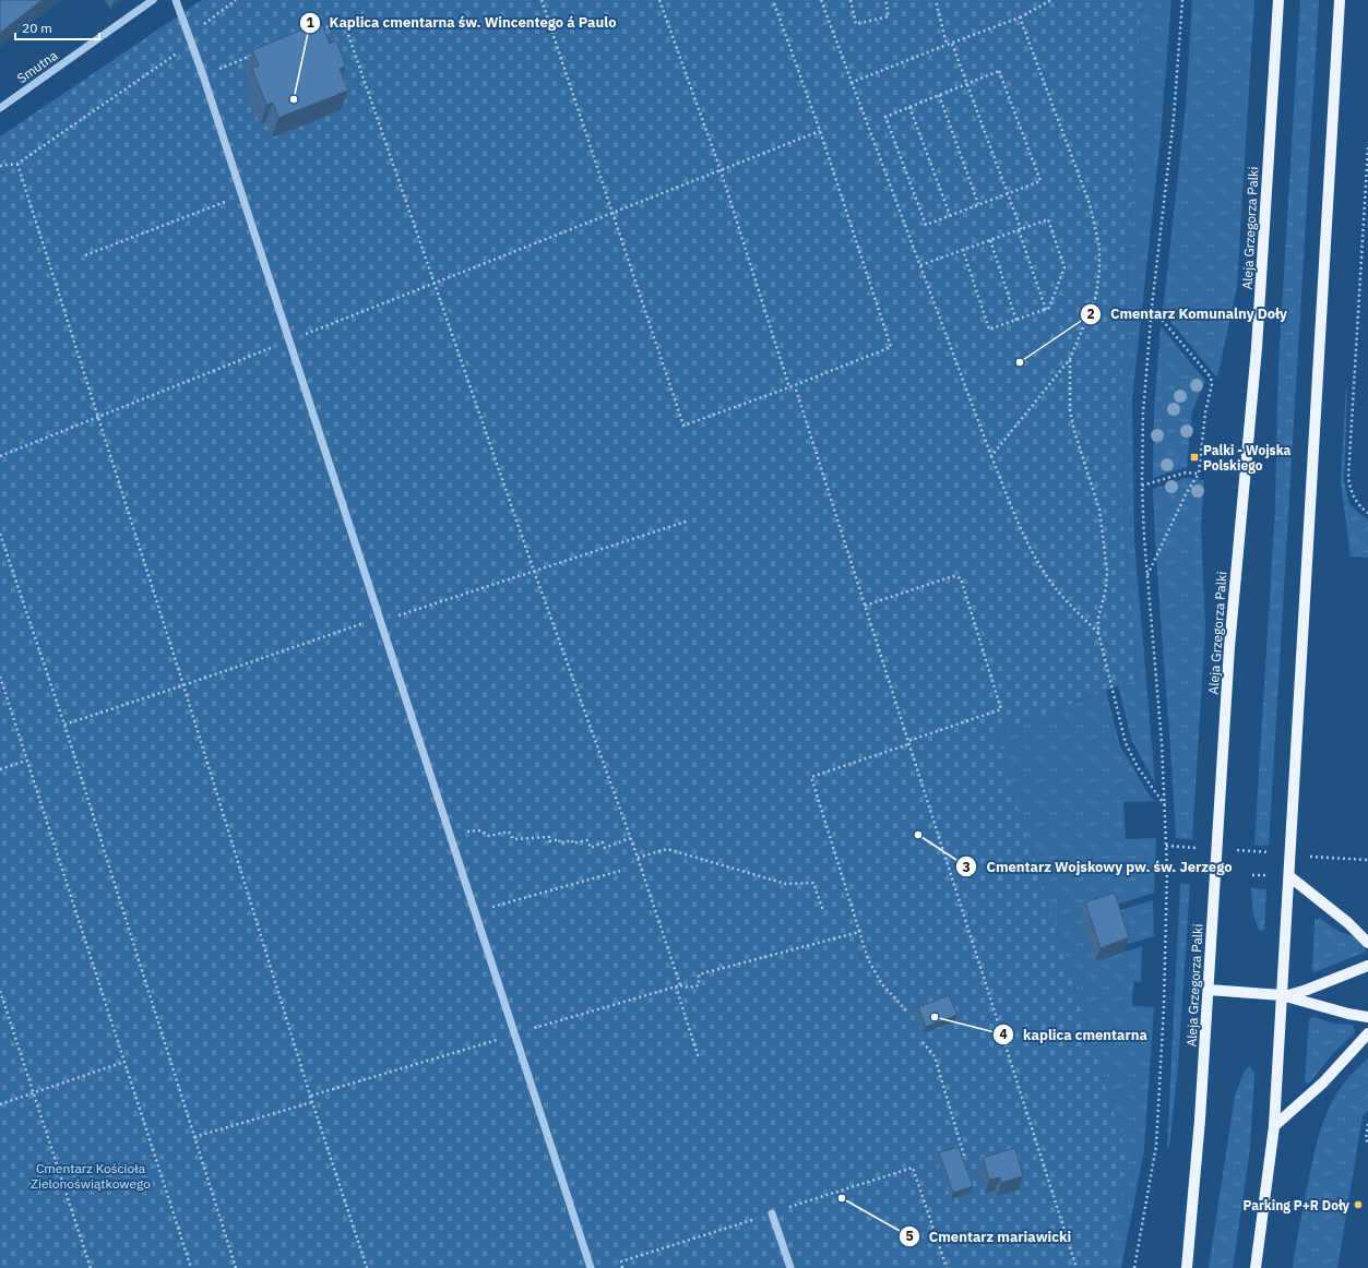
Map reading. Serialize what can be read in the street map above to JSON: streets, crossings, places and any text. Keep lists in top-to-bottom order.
{
  "streets": {
    "main road": ["Aleja Grzegorza Palki"],
    "street": ["Smutna"]
  },
  "parks": ["Cmentarz Kościoła Zielonoświątkowego"],
  "places": {
    "other": [
      "Kaplica cmentarna św. Wincentego á Paulo",
      "Cmentarz Komunalny Doły",
      "Cmentarz Wojskowy pw. św. Jerzego",
      "kaplica cmentarna",
      "Cmentarz mariawicki",
      "Parking P+R Doły"
    ],
    "transit": ["Palki - Wojska Polskiego"]
  },
  "scale_bar": "20 m"
}
